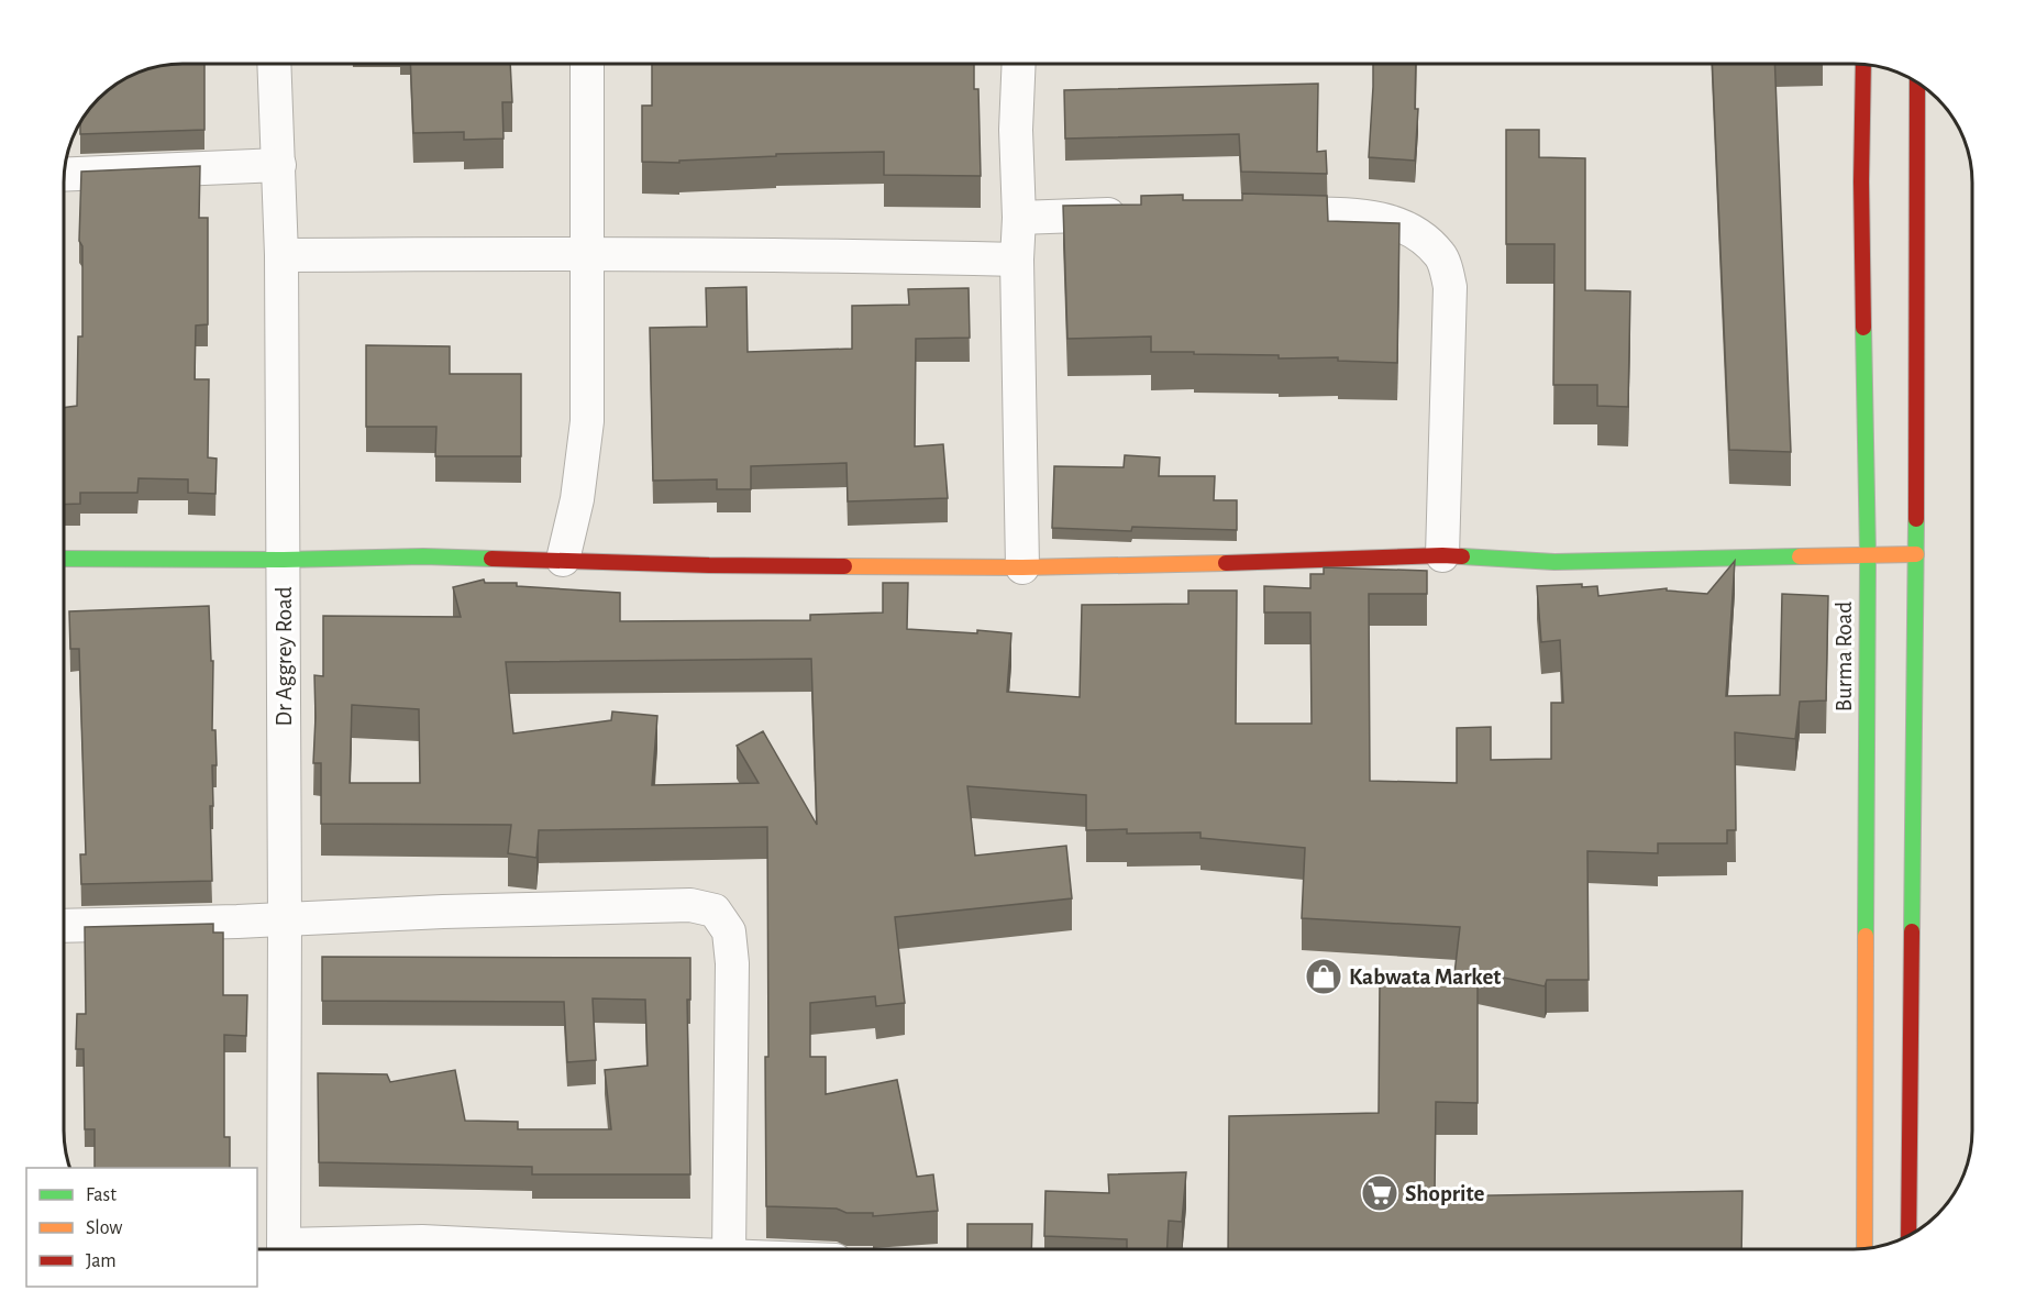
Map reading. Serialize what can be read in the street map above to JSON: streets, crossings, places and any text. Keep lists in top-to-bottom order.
{
  "streets": {
    "main road": ["Burma Road"],
    "street": ["Dr Aggrey Road"]
  },
  "places": {
    "shop": ["Kabwata Market"],
    "supermarket": ["Shoprite"]
  },
  "legend": ["Fast", "Slow", "Jam"]
}
